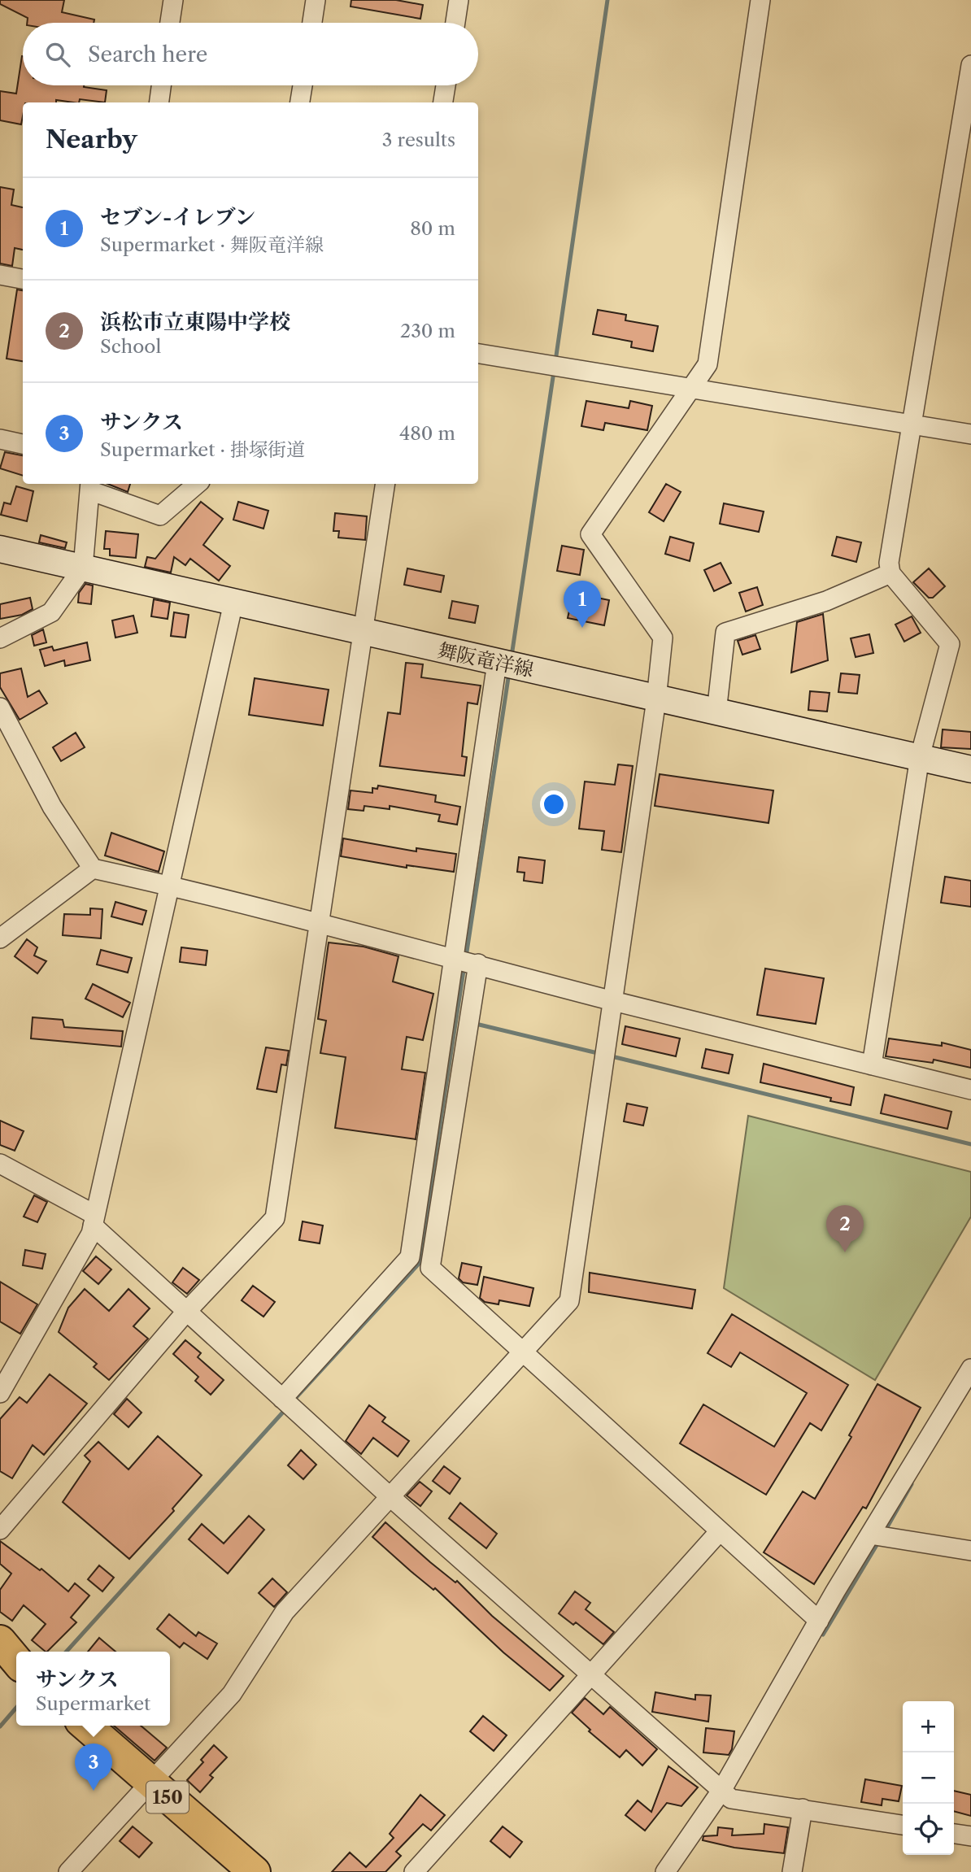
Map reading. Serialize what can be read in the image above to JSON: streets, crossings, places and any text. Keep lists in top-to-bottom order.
{
  "streets": {
    "highway": ["150"],
    "main road": ["舞阪竜洋線"]
  },
  "page": {
    "search": "Search here",
    "heading": ["Nearby", "3 results"],
    "list": [
      {
        "mark": "1",
        "name": "セブン-イレブン",
        "note": "Supermarket · 舞阪竜洋線",
        "value": "80 m"
      },
      {
        "mark": "2",
        "name": "浜松市立東陽中学校",
        "note": "School",
        "value": "230 m"
      },
      {
        "mark": "3",
        "name": "サンクス",
        "note": "Supermarket · 掛塚街道",
        "value": "480 m"
      }
    ],
    "pins": ["1", "2", "3"],
    "popup": ["サンクス", "Supermarket"],
    "map_buttons": ["+", "−"]
  }
}
